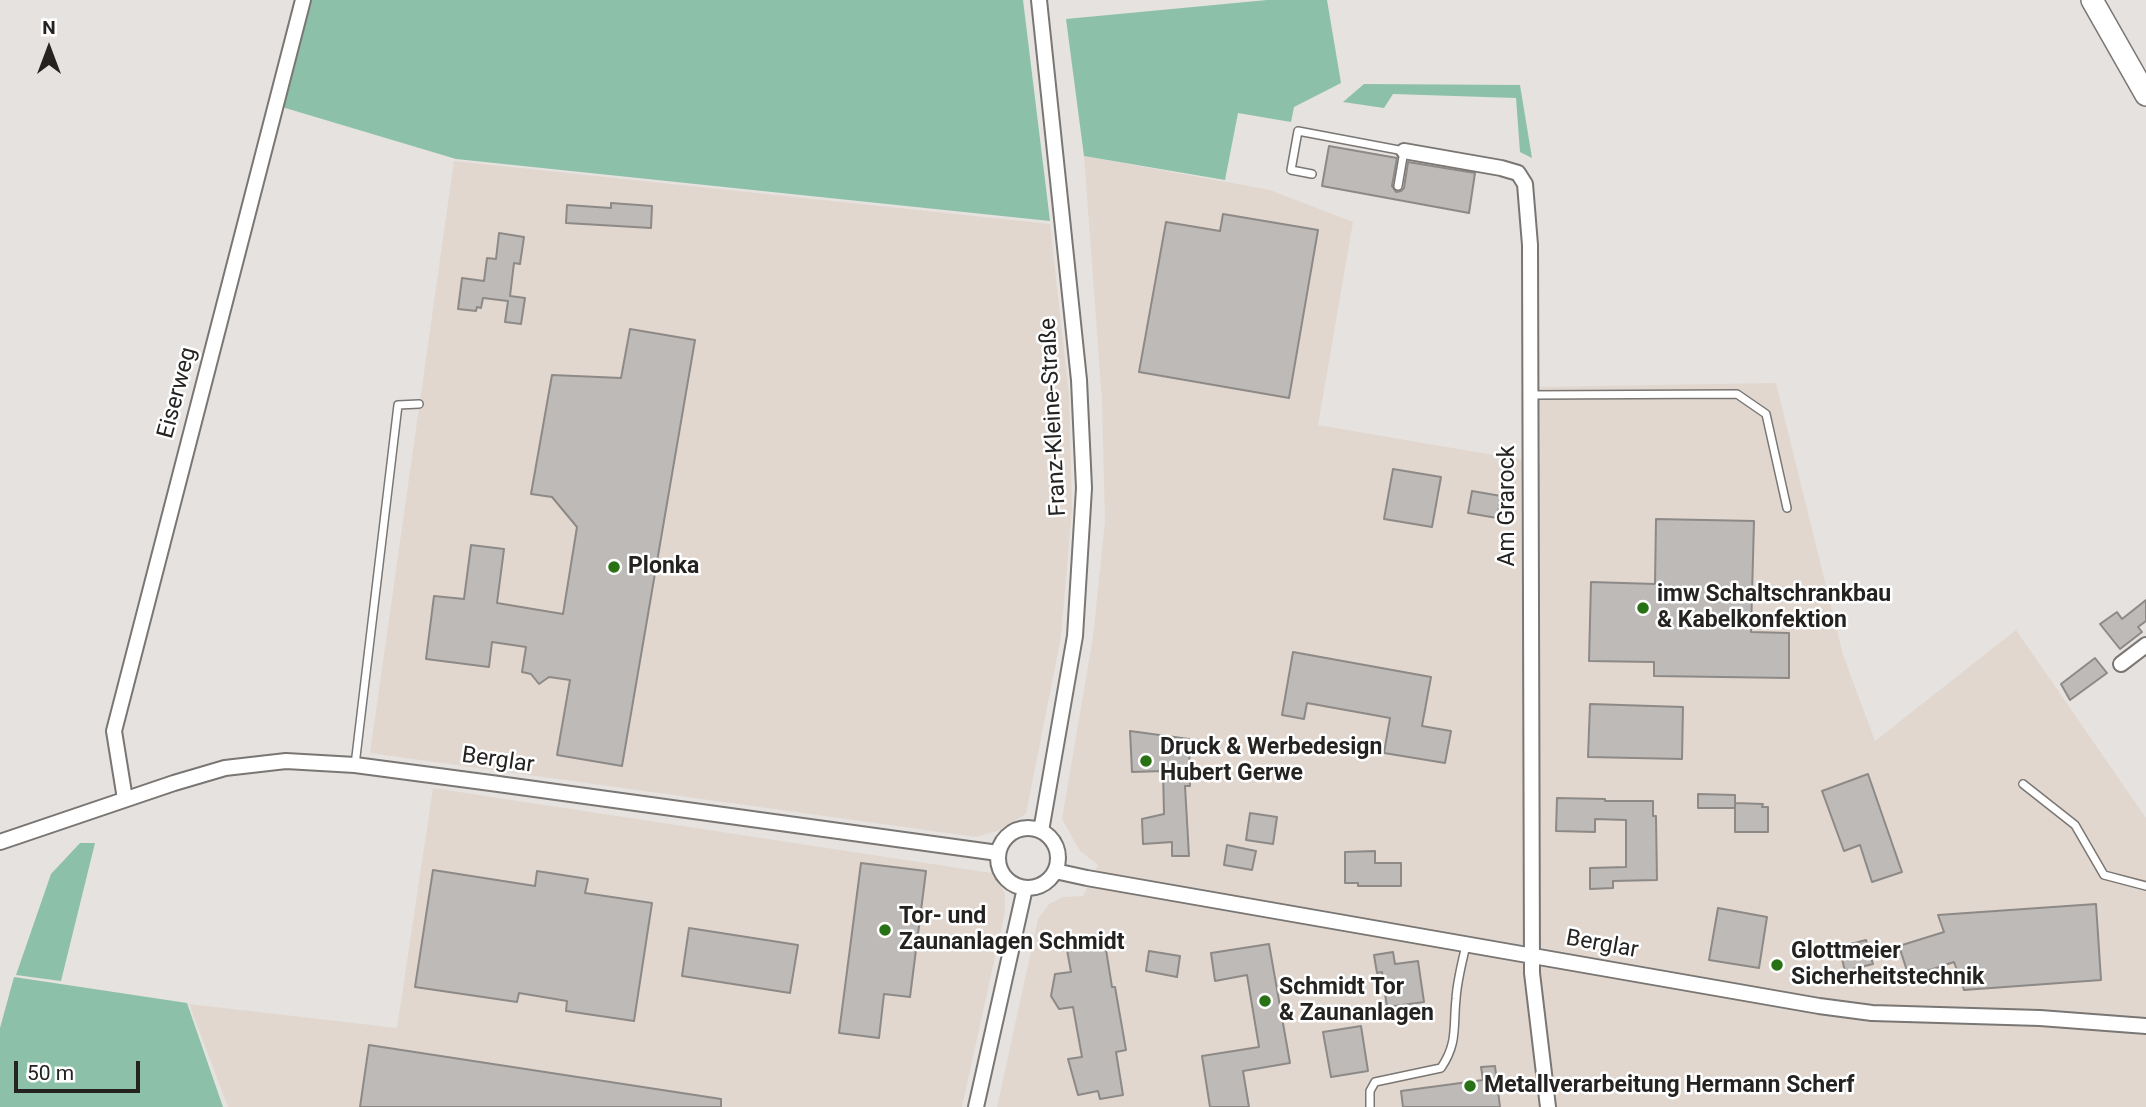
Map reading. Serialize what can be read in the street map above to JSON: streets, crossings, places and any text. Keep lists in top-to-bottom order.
{
  "streets": {
    "street": [
      "Eiserweg",
      "Franz-Kleine-Straße",
      "Am Grarock",
      "Berglar"
    ]
  },
  "crossings": [
    ["Eiserweg", "Berglar"],
    ["Franz-Kleine-Straße", "Berglar"],
    ["Am Grarock", "Berglar"]
  ],
  "places": [
    "Plonka",
    "imw Schaltschrankbau & Kabelkonfektion",
    "Druck & Werbedesign Hubert Gerwe",
    "Tor- und Zaunanlagen Schmidt",
    "Glottmeier Sicherheitstechnik",
    "Schmidt Tor & Zaunanlagen",
    "Metallverarbeitung Hermann Scherf"
  ],
  "scale_bar": "50 m",
  "north": "top"
}
